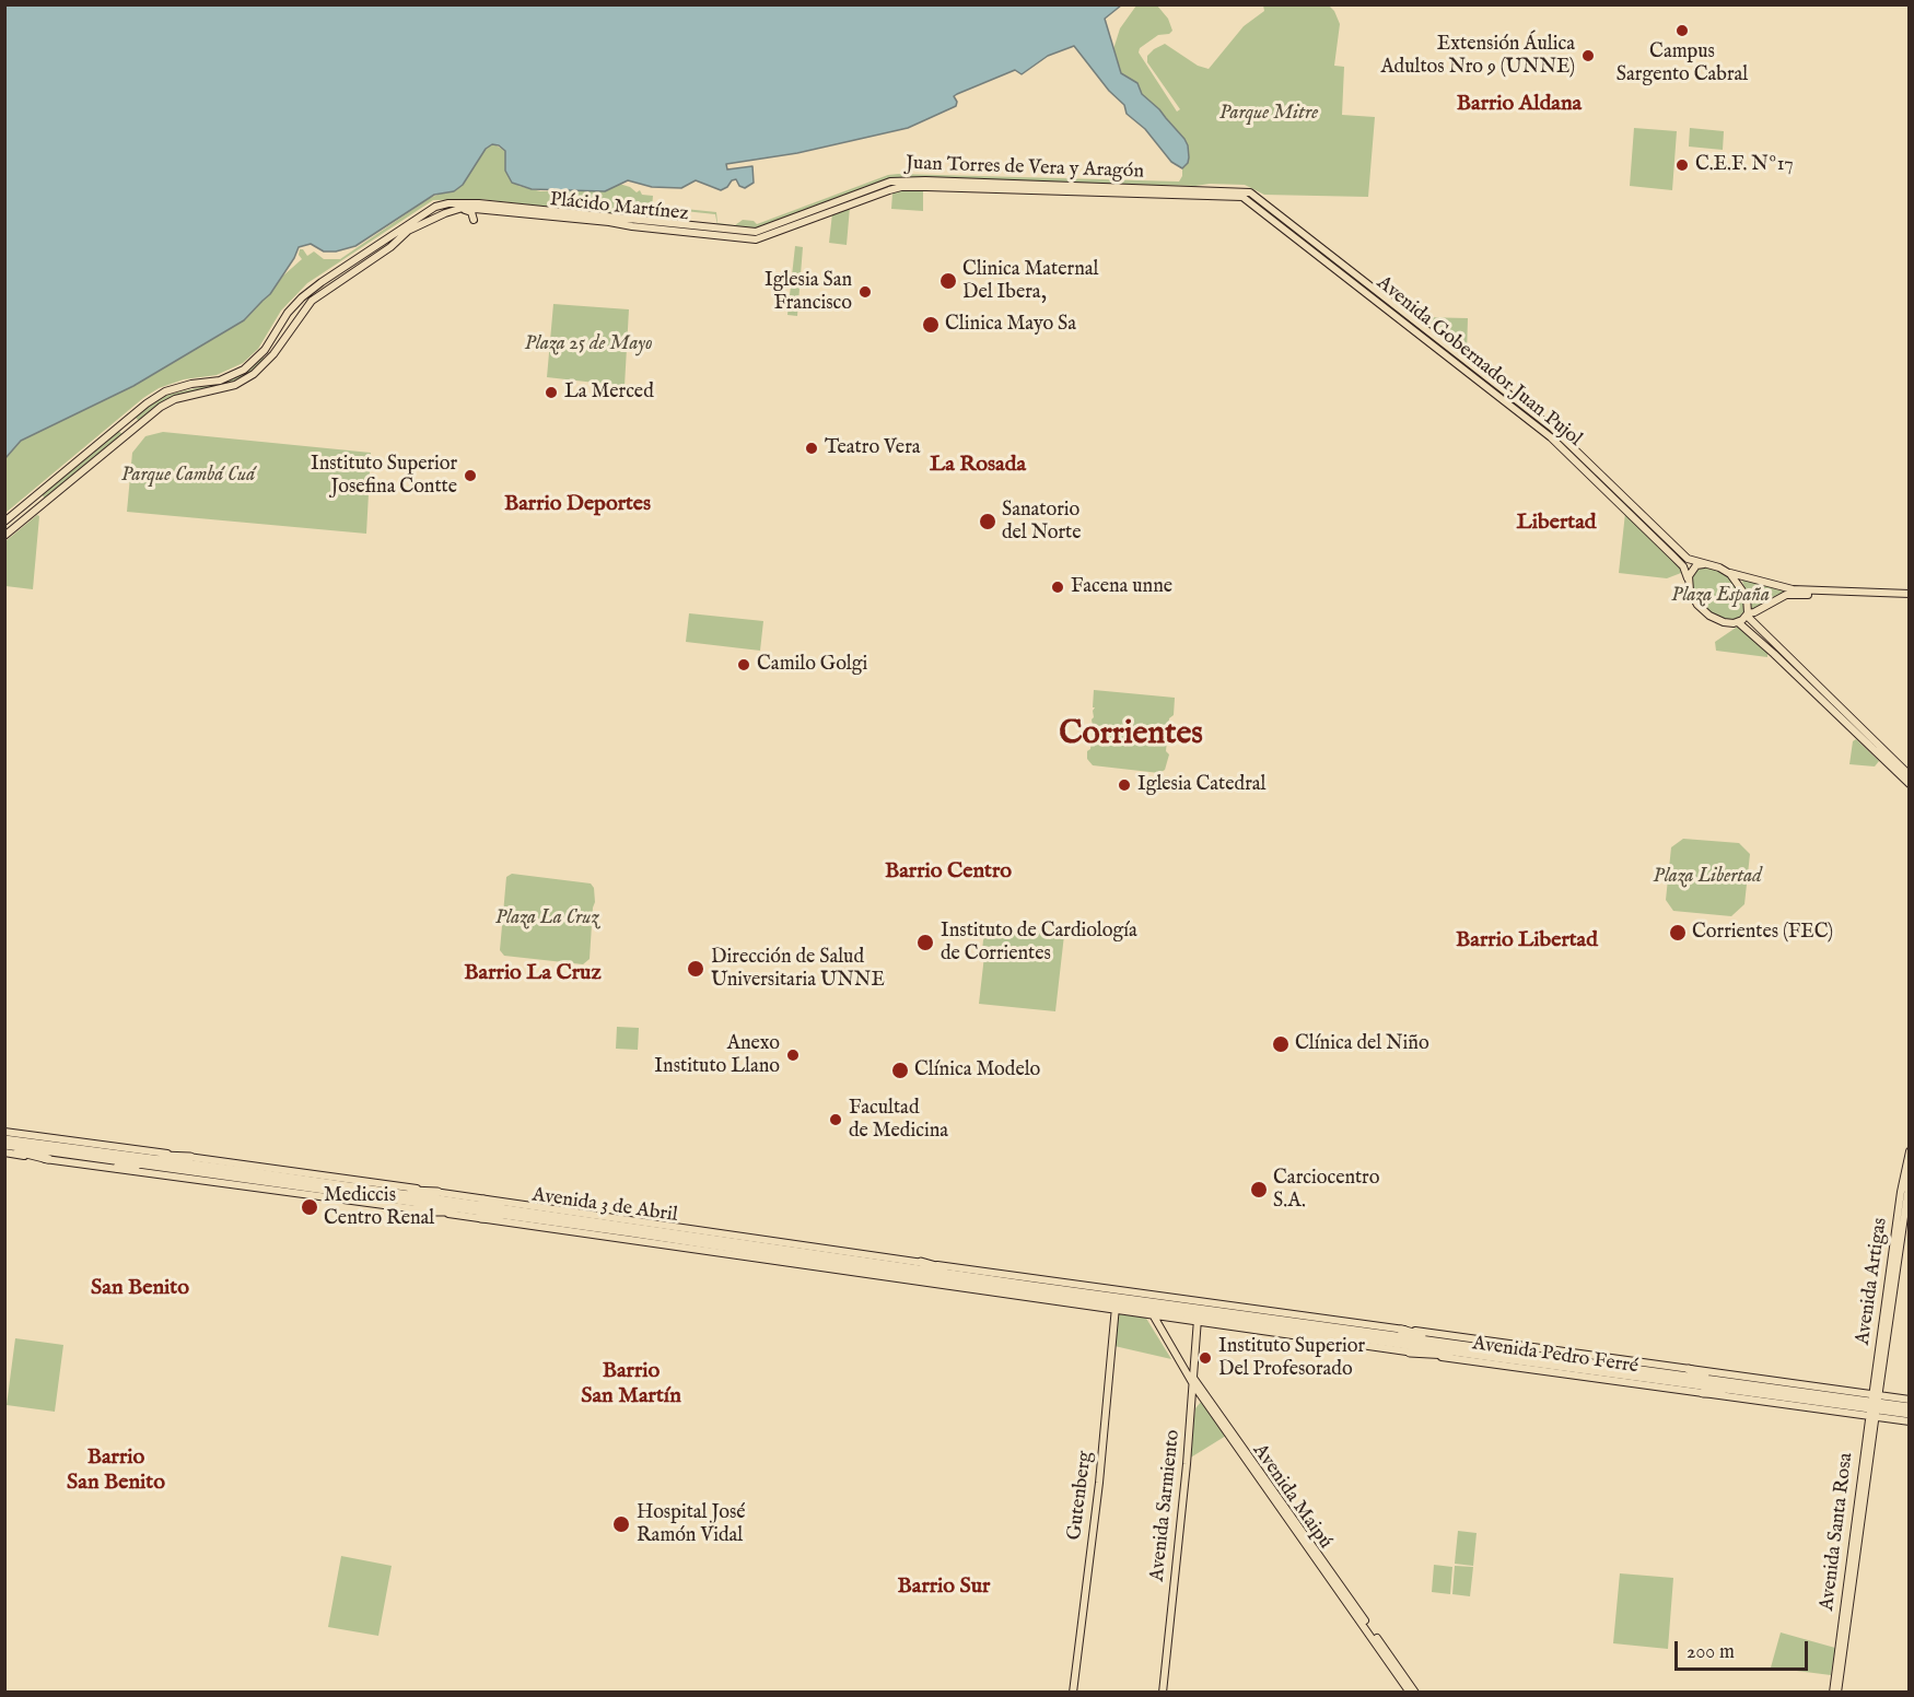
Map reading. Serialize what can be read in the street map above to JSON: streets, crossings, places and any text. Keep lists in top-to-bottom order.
{
  "streets": {
    "highway": ["Avenida 3 de Abril", "Avenida Pedro Ferré"],
    "main road": [
      "Juan Torres de Vera y Aragón",
      "Plácido Martínez",
      "Avenida Gobernador Juan Pujol",
      "Avenida Artigas",
      "Gutenberg",
      "Avenida Maipú",
      "Avenida Sarmiento",
      "Avenida Santa Rosa"
    ]
  },
  "crossings": [
    ["Juan Torres de Vera y Aragón", "Plácido Martínez"],
    ["Juan Torres de Vera y Aragón", "Avenida Gobernador Juan Pujol"],
    ["Avenida 3 de Abril", "Avenida Pedro Ferré"],
    ["Avenida 3 de Abril", "Gutenberg"],
    ["Avenida 3 de Abril", "Avenida Maipú"],
    ["Avenida 3 de Abril", "Avenida Sarmiento"],
    ["Avenida Artigas", "Avenida Pedro Ferré"],
    ["Avenida Artigas", "Avenida Santa Rosa"],
    ["Avenida Pedro Ferré", "Avenida Sarmiento"],
    ["Avenida Pedro Ferré", "Avenida Santa Rosa"],
    ["Avenida Maipú", "Avenida Sarmiento"]
  ],
  "districts": [
    "Barrio Aldana",
    "La Rosada",
    "Barrio Deportes",
    "Libertad",
    "Corrientes",
    "Barrio Centro",
    "Barrio Libertad",
    "Barrio La Cruz",
    "San Benito",
    "Barrio San Martín",
    "Barrio San Benito",
    "Barrio Sur"
  ],
  "parks": [
    "Parque Mitre",
    "Plaza 25 de Mayo",
    "Parque Cambá Cuá",
    "Plaza España",
    "Plaza Libertad",
    "Plaza La Cruz"
  ],
  "places": [
    "Campus Sargento Cabral",
    "Extensión Áulica Adultos Nro 9 (UNNE)",
    "C.E.F. Nº17",
    "Clinica Maternal Del Ibera,",
    "Iglesia San Francisco",
    "Clinica Mayo Sa",
    "La Merced",
    "Teatro Vera",
    "Instituto Superior Josefina Contte",
    "Sanatorio del Norte",
    "Facena unne",
    "Camilo Golgi",
    "Iglesia Catedral",
    "Corrientes (FEC)",
    "Instituto de Cardiología de Corrientes",
    "Dirección de Salud Universitaria UNNE",
    "Clínica del Niño",
    "Anexo Instituto Llano",
    "Clínica Modelo",
    "Facultad de Medicina",
    "Carciocentro S.A.",
    "Mediccis Centro Renal",
    "Instituto Superior Del Profesorado",
    "Hospital José Ramón Vidal"
  ],
  "scale_bar": "200 m"
}
